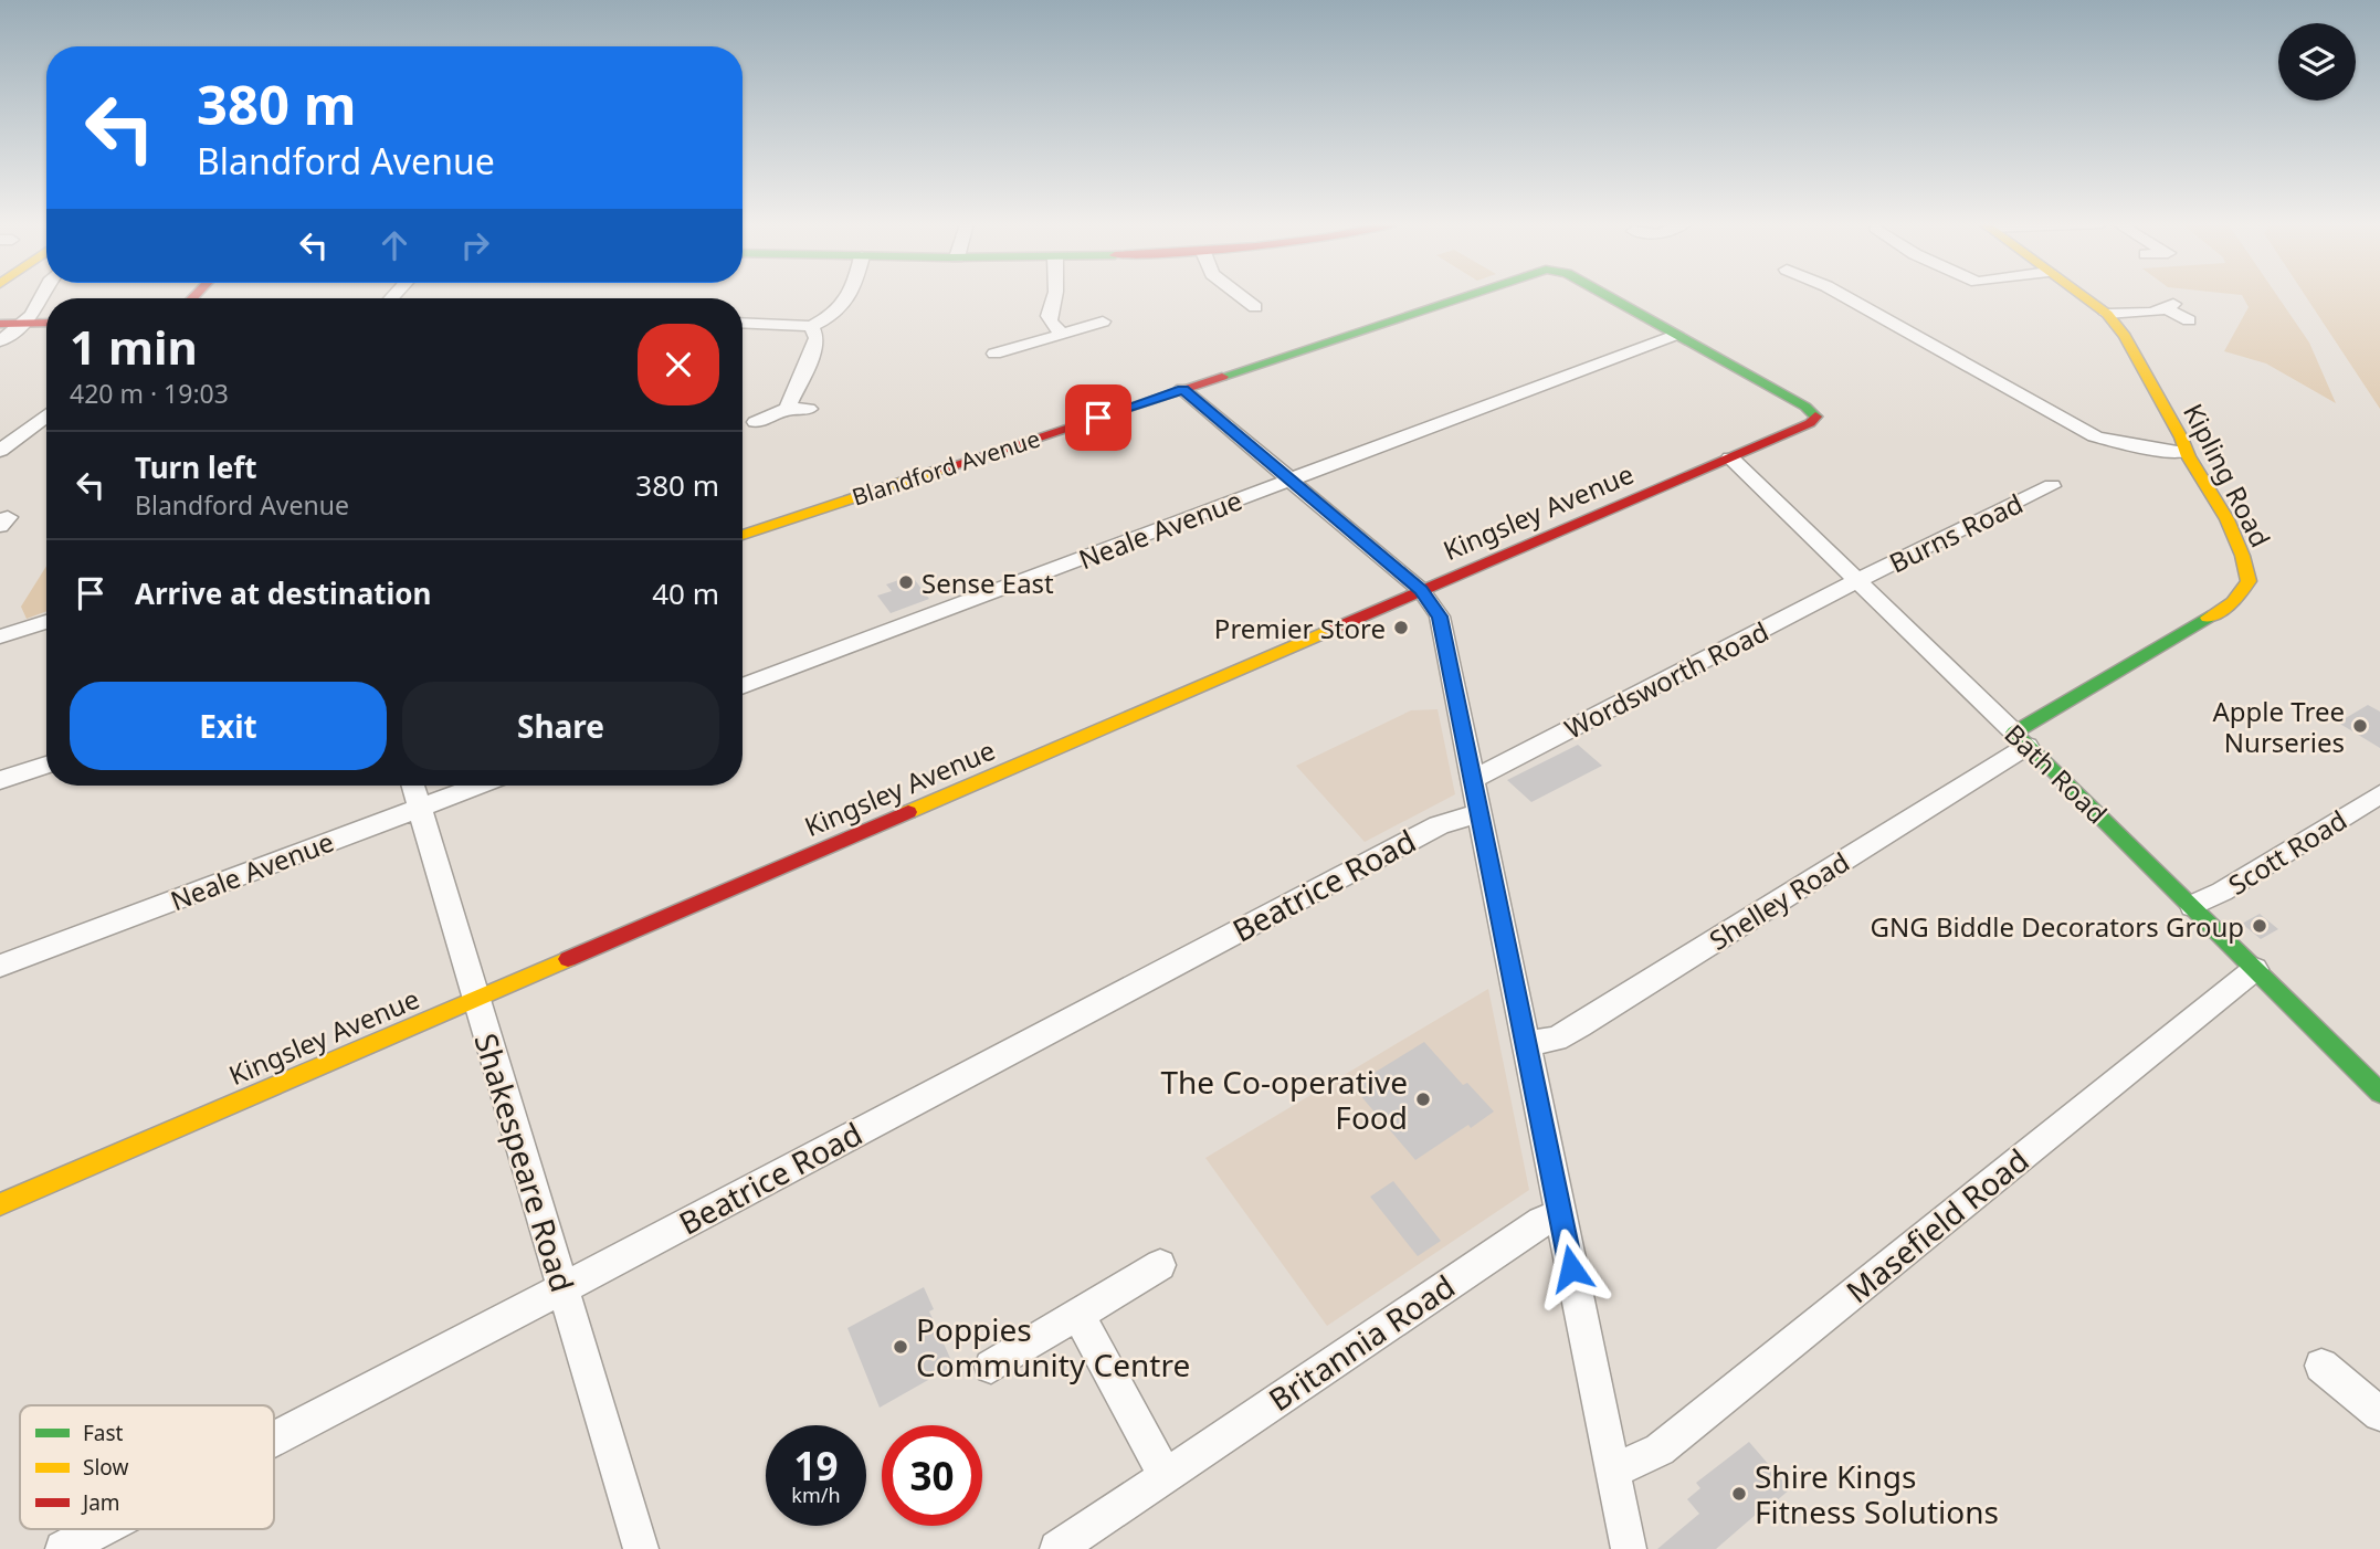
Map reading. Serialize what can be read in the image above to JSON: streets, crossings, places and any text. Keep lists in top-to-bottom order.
{
  "streets": {
    "street": [
      "Blandford Avenue",
      "Kipling Road",
      "Kingsley Avenue",
      "Neale Avenue",
      "Burns Road",
      "Wordsworth Road",
      "Bath Road",
      "Scott Road",
      "Beatrice Road",
      "Shelley Road",
      "Shakespeare Road",
      "Masefield Road",
      "Britannia Road"
    ]
  },
  "crossings": [
    ["Blandford Avenue", "Kingsley Avenue"],
    ["Blandford Avenue", "Neale Avenue"],
    ["Kipling Road", "Bath Road"],
    ["Kipling Road", "Shelley Road"],
    ["Kingsley Avenue", "Neale Avenue"],
    ["Kingsley Avenue", "Bath Road"],
    ["Kingsley Avenue", "Shakespeare Road"],
    ["Neale Avenue", "Shakespeare Road"],
    ["Burns Road", "Wordsworth Road"],
    ["Burns Road", "Bath Road"],
    ["Wordsworth Road", "Bath Road"],
    ["Bath Road", "Scott Road"],
    ["Bath Road", "Shelley Road"],
    ["Bath Road", "Masefield Road"],
    ["Beatrice Road", "Shakespeare Road"]
  ],
  "places": [
    "Sense East",
    "Premier Store",
    "Apple Tree Nurseries",
    "GNG Biddle Decorators Group",
    "The Co-operative Food",
    "Poppies Community Centre",
    "Shire Kings Fitness Solutions"
  ],
  "legend": ["Fast", "Slow", "Jam"],
  "page": {
    "turn": ["380 m", "Blandford Avenue"],
    "heading": ["1 min", "420 m · 19:03"],
    "list": [
      {
        "name": "Turn left",
        "note": "Blandford Avenue",
        "value": "380 m"
      },
      {
        "name": "Arrive at destination",
        "value": "40 m"
      }
    ],
    "buttons": ["Exit", "Share"],
    "speed": "19 km/h",
    "limit": "30"
  }
}
